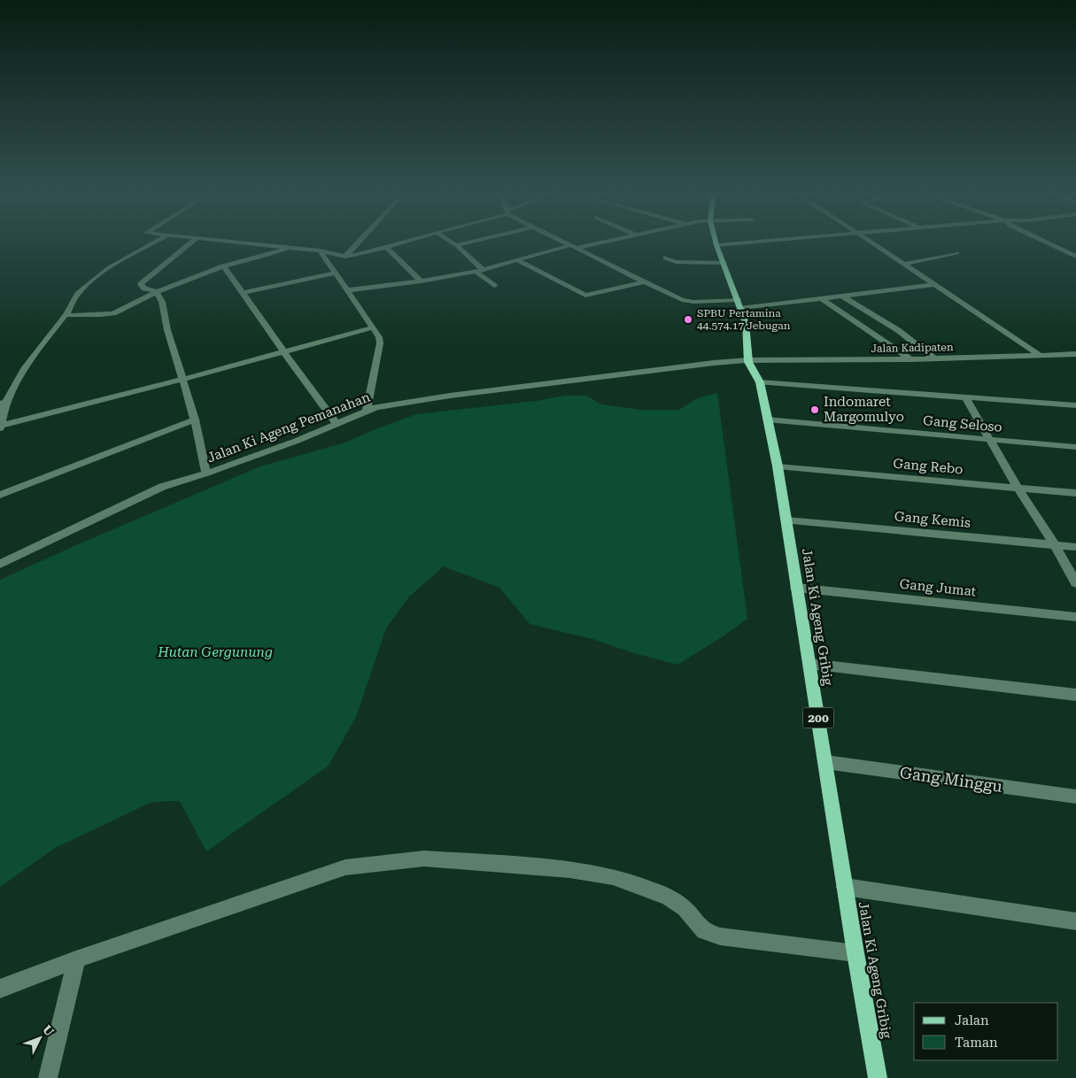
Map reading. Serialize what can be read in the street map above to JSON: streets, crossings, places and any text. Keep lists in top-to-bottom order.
{
  "streets": {
    "main road": ["Jalan Ki Ageng Gribig", "200"],
    "street": [
      "Jalan Kadipaten",
      "Gang Seloso",
      "Jalan Ki Ageng Pemanahan",
      "Gang Rebo",
      "Gang Kemis",
      "Gang Jumat",
      "Gang Minggu"
    ]
  },
  "crossings": [
    ["Jalan Kadipaten", "Jalan Ki Ageng Pemanahan"],
    ["Jalan Kadipaten", "Jalan Ki Ageng Gribig"],
    ["Gang Seloso", "Jalan Ki Ageng Gribig"],
    ["Jalan Ki Ageng Pemanahan", "Jalan Ki Ageng Gribig"],
    ["Gang Rebo", "Jalan Ki Ageng Gribig"],
    ["Gang Kemis", "Jalan Ki Ageng Gribig"],
    ["Gang Jumat", "Jalan Ki Ageng Gribig"],
    ["Jalan Ki Ageng Gribig", "Gang Minggu"]
  ],
  "parks": ["Hutan Gergunung"],
  "places": ["SPBU Pertamina 44.574.17 Jebugan", "Indomaret Margomulyo"],
  "legend": ["Jalan", "Taman"],
  "north": "top right"
}
